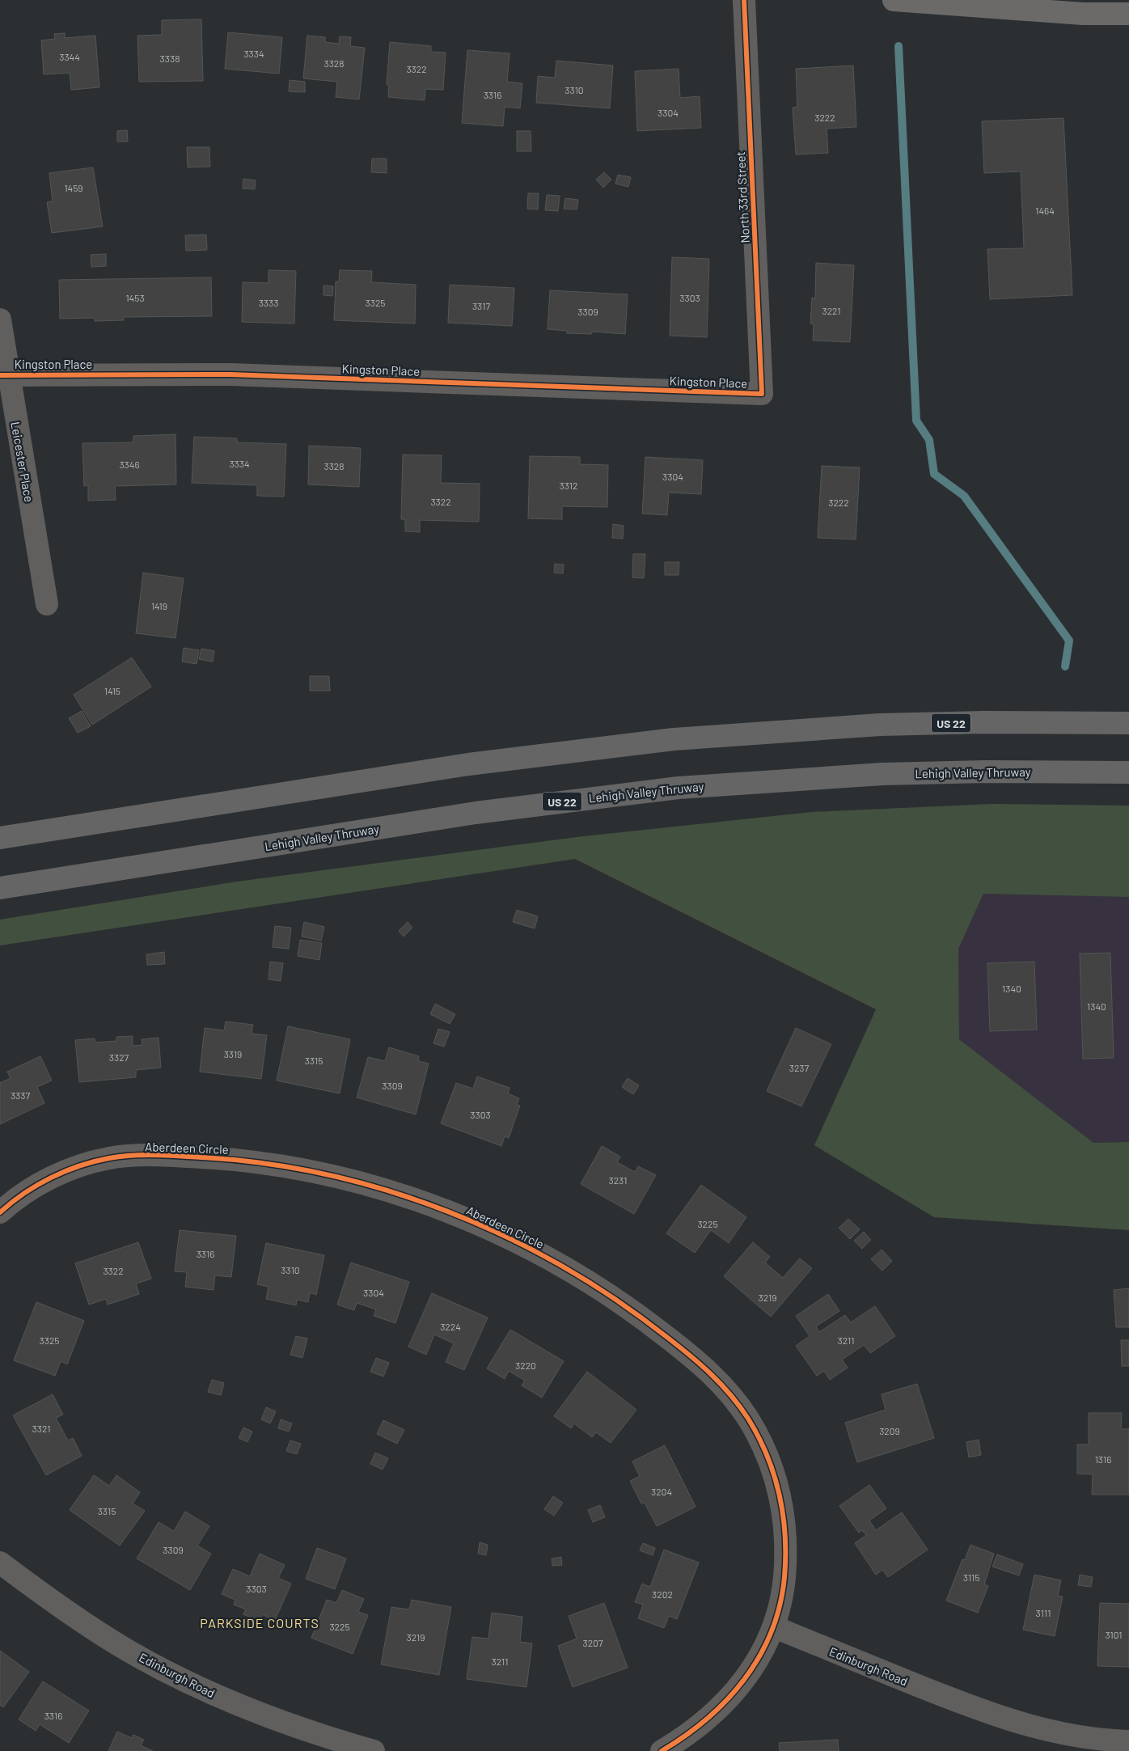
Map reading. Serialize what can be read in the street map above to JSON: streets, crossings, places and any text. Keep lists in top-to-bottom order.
{
  "streets": {
    "highway": ["US 22", "Lehigh Valley Thruway"],
    "street": [
      "North 33rd Street",
      "Kingston Place",
      "Leicester Place",
      "Aberdeen Circle",
      "Edinburgh Road"
    ]
  },
  "crossings": [
    ["North 33rd Street", "Kingston Place"],
    ["Kingston Place", "Leicester Place"],
    ["Aberdeen Circle", "Edinburgh Road"]
  ],
  "districts": ["PARKSIDE COURTS"],
  "house_numbers": [
    "3334",
    "3344",
    "3338",
    "3328",
    "3322",
    "3310",
    "3316",
    "3304",
    "3222",
    "1459",
    "1464",
    "1453",
    "3303",
    "3333",
    "3325",
    "3317",
    "3221",
    "3309",
    "3334",
    "3346",
    "3328",
    "3304",
    "3312",
    "3322",
    "3222",
    "1419",
    "1415",
    "1340",
    "1340",
    "3319",
    "3327",
    "3315",
    "3237",
    "3309",
    "3337",
    "3303",
    "3231",
    "3225",
    "3316",
    "3310",
    "3322",
    "3304",
    "3219",
    "3224",
    "3325",
    "3211",
    "3220",
    "3321",
    "3209",
    "1316",
    "3204",
    "3315",
    "3309",
    "3115",
    "3303",
    "3202",
    "3111",
    "3225",
    "3101",
    "3219",
    "3207",
    "3211",
    "3316"
  ]
}
